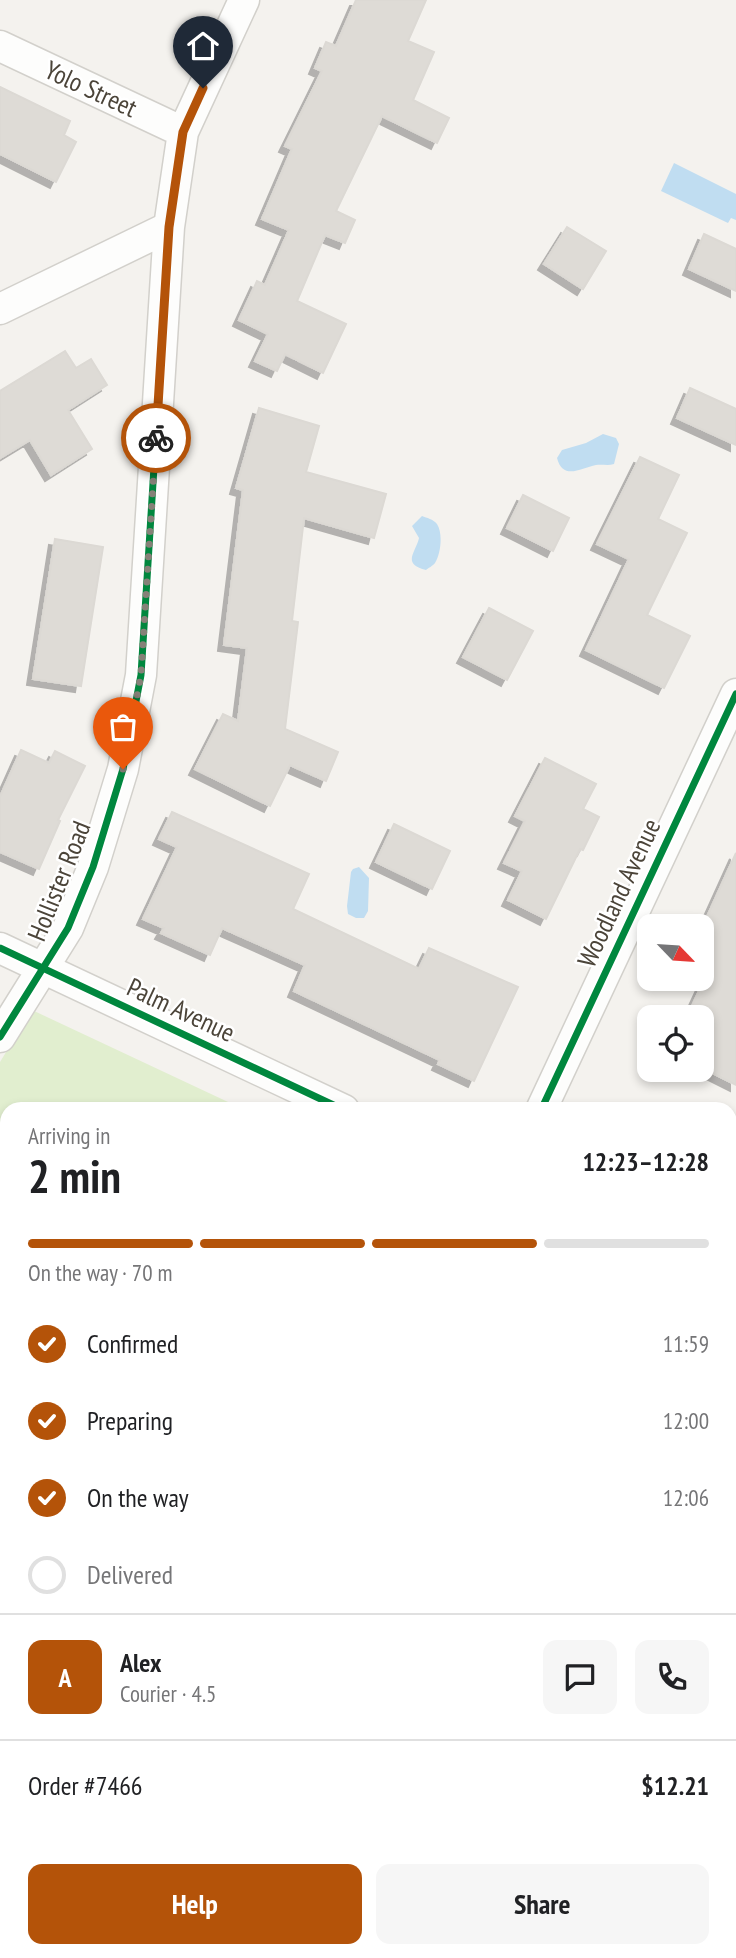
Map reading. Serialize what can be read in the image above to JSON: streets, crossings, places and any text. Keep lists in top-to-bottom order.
{
  "streets": {
    "street": [
      "Yolo Street",
      "Hollister Road",
      "Woodland Avenue",
      "Palm Avenue"
    ]
  },
  "crossings": [
    ["Yolo Street", "Hollister Road"],
    ["Hollister Road", "Palm Avenue"]
  ],
  "north": "bottom right",
  "page": {
    "heading": ["2 min", "Arriving in", "12:23–12:28"],
    "panel": [
      "Alex",
      "Courier · 4.5",
      "Order #7466",
      "$12.21"
    ],
    "bar": "On the way · 70 m",
    "list": [
      ["Confirmed", "11:59"],
      ["Preparing", "12:00"],
      ["On the way", "12:06"],
      "Delivered"
    ],
    "round": "A",
    "buttons": ["Help", "Share"]
  }
}
